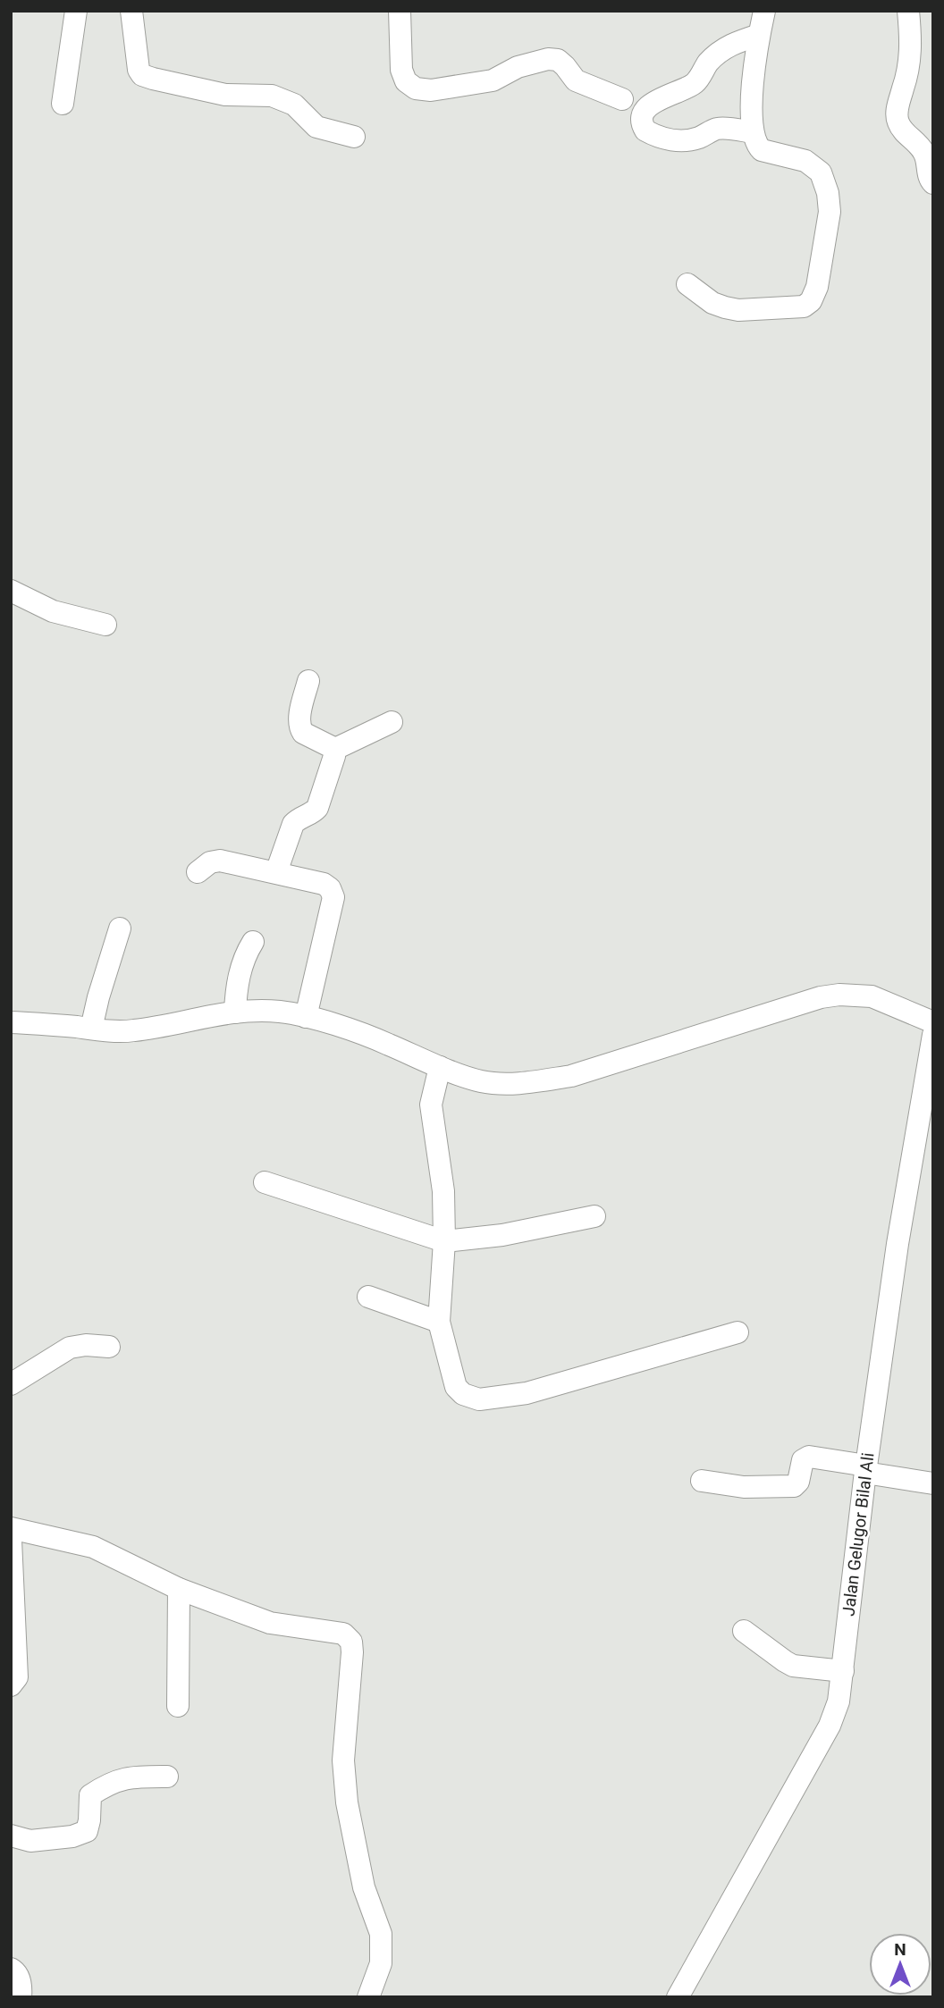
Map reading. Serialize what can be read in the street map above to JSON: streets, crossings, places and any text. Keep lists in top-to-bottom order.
{
  "streets": {
    "street": ["Jalan Gelugor Bilal Ali"]
  },
  "north": "top"
}
